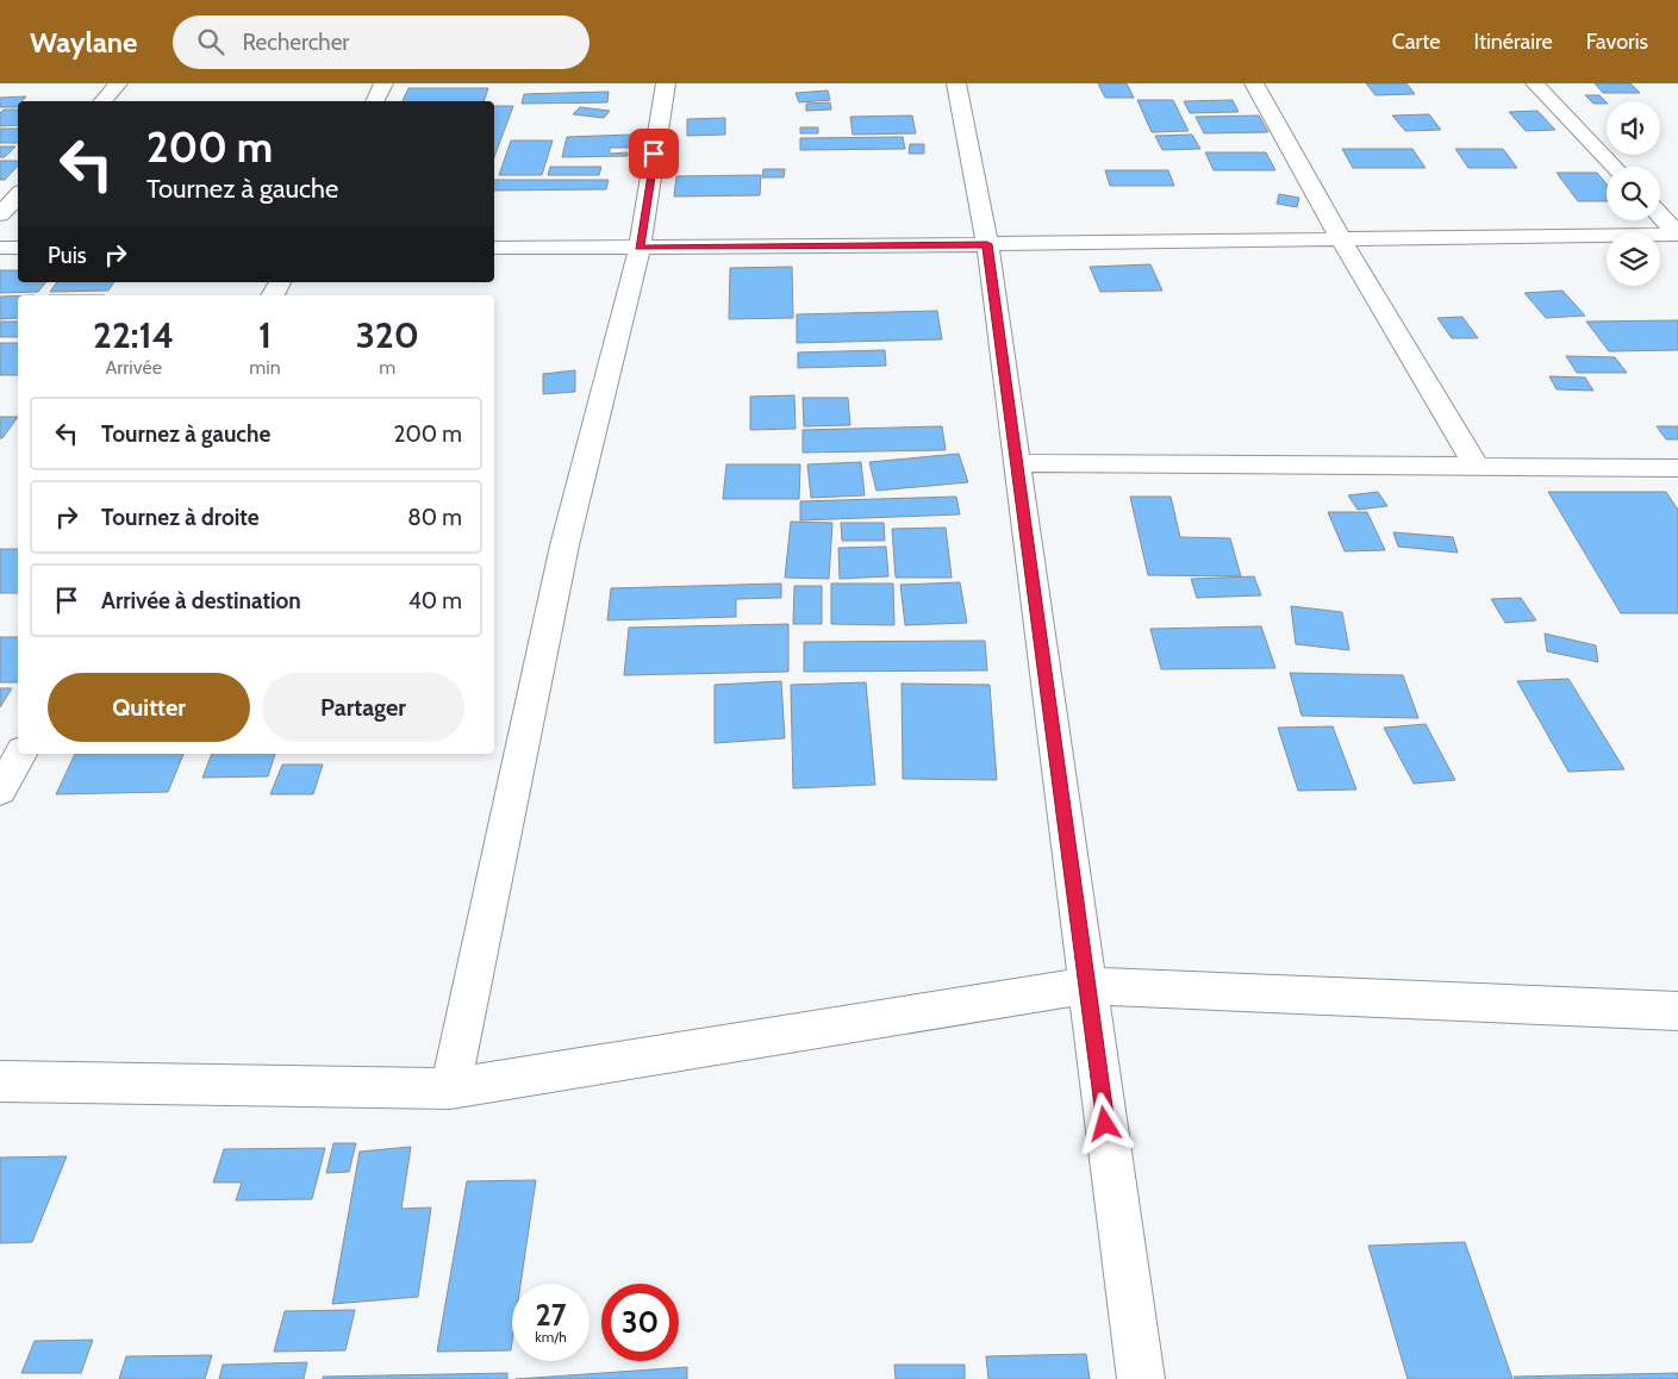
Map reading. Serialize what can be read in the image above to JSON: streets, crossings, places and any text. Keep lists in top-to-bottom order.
{
  "page": {
    "header": "Waylane",
    "search": "Rechercher",
    "nav": ["Carte", "Itinéraire", "Favoris"],
    "turn": ["200 m", "Tournez à gauche"],
    "then": "Puis",
    "eta": [
      "22:14",
      "Arrivée",
      "1",
      "min",
      "320",
      "m"
    ],
    "list": [
      {
        "name": "Tournez à gauche",
        "value": "200 m"
      },
      {
        "name": "Tournez à droite",
        "value": "80 m"
      },
      {
        "name": "Arrivée à destination",
        "value": "40 m"
      }
    ],
    "buttons": ["Quitter", "Partager"],
    "speed": "27 km/h",
    "limit": "30"
  }
}
